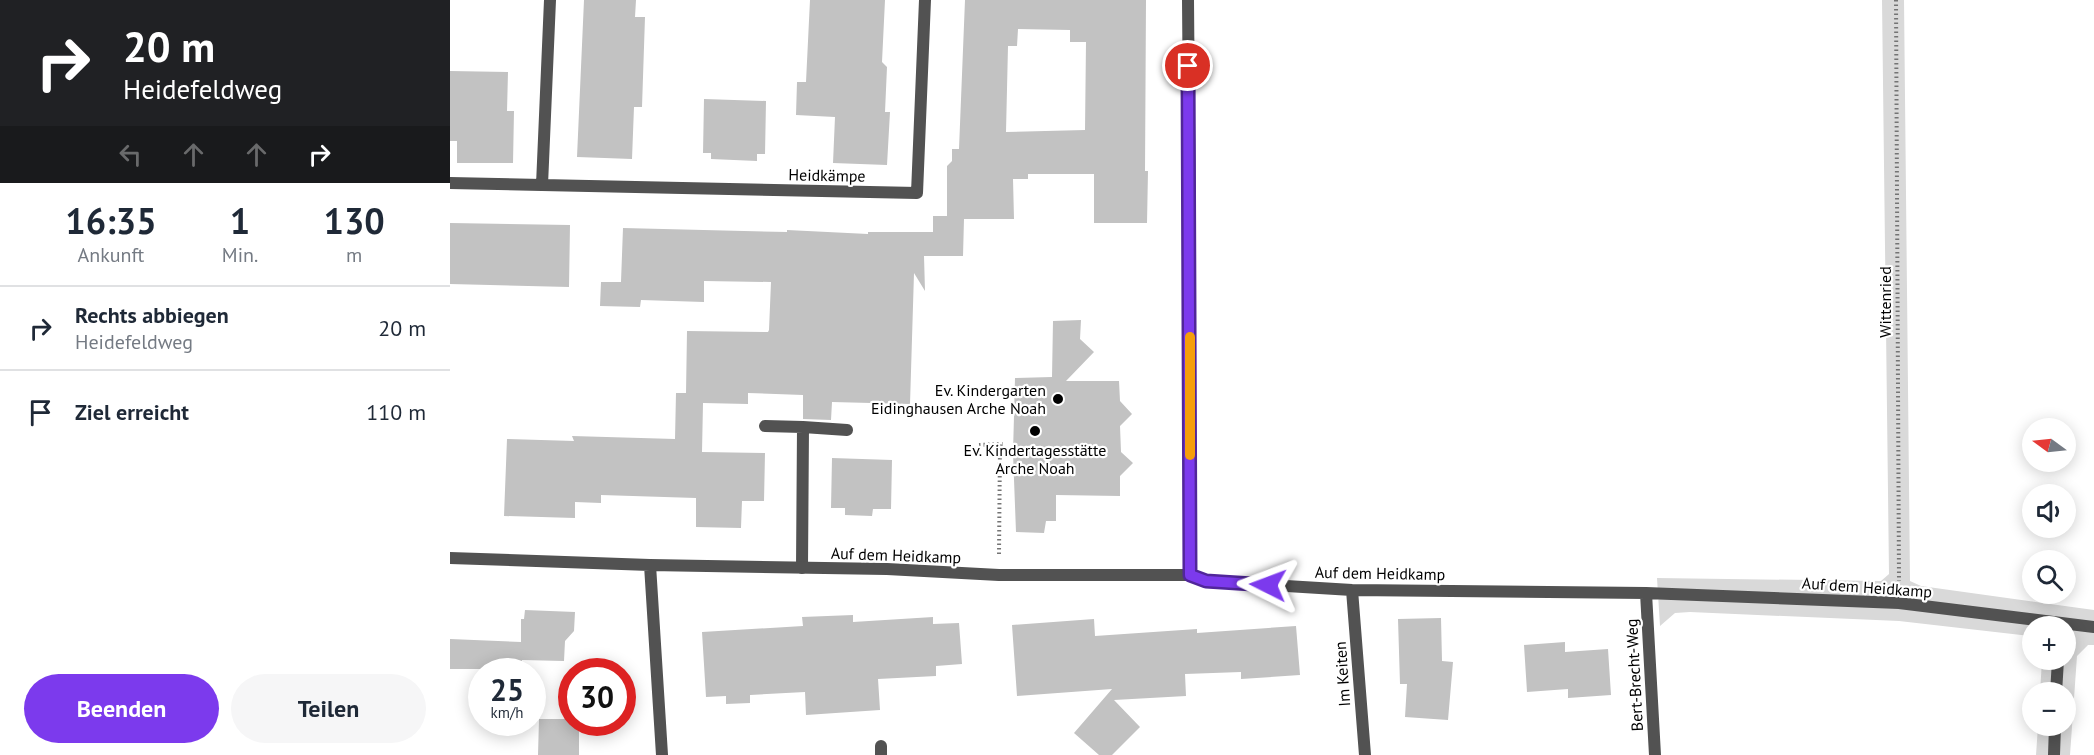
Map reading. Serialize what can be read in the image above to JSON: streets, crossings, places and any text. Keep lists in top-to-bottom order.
{
  "streets": {
    "street": [
      "Heidkämpe",
      "Auf dem Heidkamp",
      "Im Keiten",
      "Bert-Brecht-Weg"
    ],
    "path": ["Wittenried"]
  },
  "crossings": [
    ["Wittenried", "Auf dem Heidkamp"],
    ["Auf dem Heidkamp", "Im Keiten"],
    ["Auf dem Heidkamp", "Bert-Brecht-Weg"]
  ],
  "places": ["Ev. Kindergarten Eidinghausen Arche Noah", "Ev. Kindertagesstätte Arche Noah"],
  "north": "left",
  "page": {
    "turn": ["20 m", "Heidefeldweg"],
    "eta": [
      "16:35",
      "Ankunft",
      "1",
      "Min.",
      "130",
      "m"
    ],
    "list": [
      {
        "name": "Rechts abbiegen",
        "note": "Heidefeldweg",
        "value": "20 m"
      },
      {
        "name": "Ziel erreicht",
        "value": "110 m"
      }
    ],
    "map_buttons": ["+", "−"],
    "speed": "25 km/h",
    "limit": "30",
    "buttons": ["Beenden", "Teilen"]
  }
}
